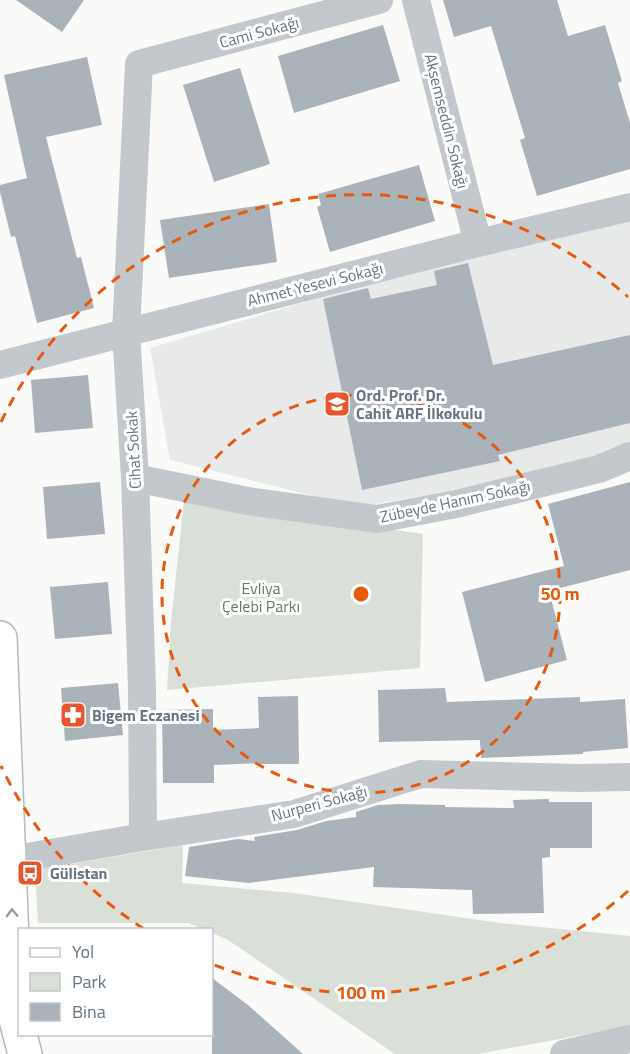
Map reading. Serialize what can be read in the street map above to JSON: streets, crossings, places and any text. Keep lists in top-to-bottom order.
{
  "streets": {
    "street": [
      "Cami Sokağı",
      "Akşemseddin Sokağı",
      "Ahmet Yesevi Sokağı",
      "Cihat Sokak",
      "Zübeyde Hanım Sokağı",
      "Nurperi Sokağı"
    ]
  },
  "crossings": [
    ["Cami Sokağı", "Cihat Sokak"],
    ["Akşemseddin Sokağı", "Ahmet Yesevi Sokağı"],
    ["Ahmet Yesevi Sokağı", "Cihat Sokak"],
    ["Cihat Sokak", "Zübeyde Hanım Sokağı"],
    ["Cihat Sokak", "Nurperi Sokağı"]
  ],
  "parks": ["Evliya Çelebi Parkı"],
  "places": {
    "school or university": ["Ord. Prof. Dr. Cahit ARF İlkokulu"],
    "pharmacy": ["Bigem Eczanesi"],
    "bus stop": ["Gülistan"]
  },
  "legend": ["Yol", "Park", "Bina"],
  "rings": ["50 m", "100 m"]
}
